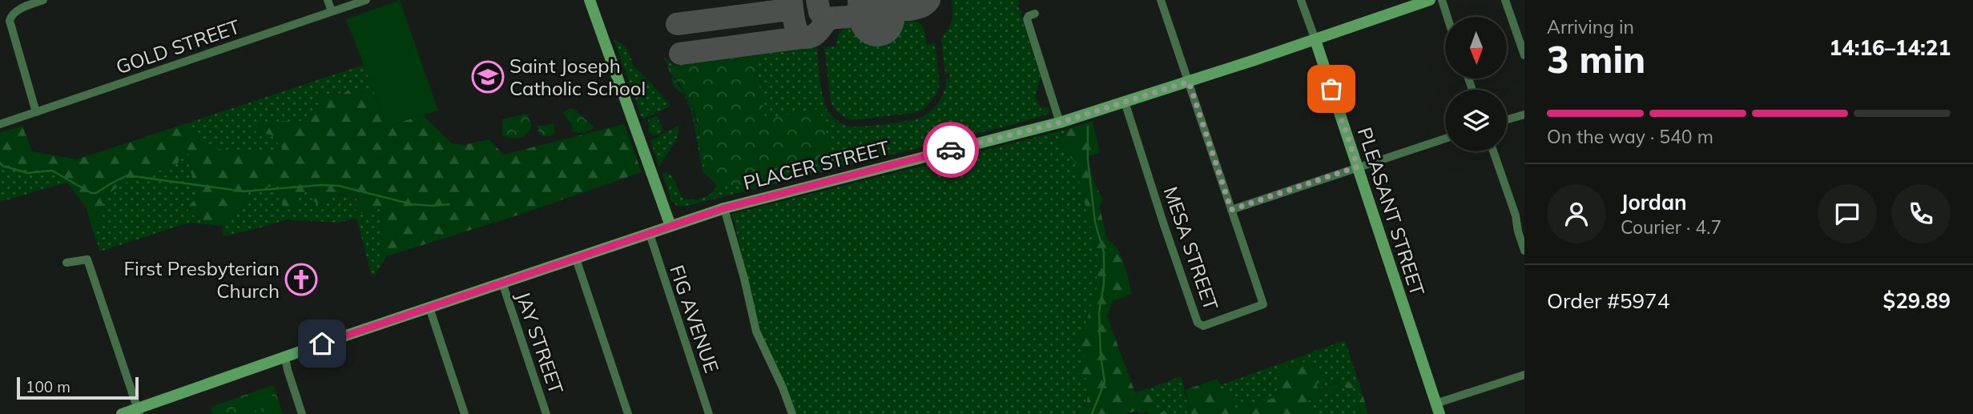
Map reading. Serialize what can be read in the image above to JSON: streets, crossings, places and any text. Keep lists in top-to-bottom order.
{
  "streets": {
    "main road": ["PLACER STREET", "PLEASANT STREET"],
    "street": [
      "GOLD STREET",
      "MESA STREET",
      "FIG AVENUE",
      "JAY STREET"
    ]
  },
  "crossings": [
    ["PLACER STREET", "PLEASANT STREET"],
    ["PLACER STREET", "MESA STREET"],
    ["PLACER STREET", "FIG AVENUE"],
    ["PLACER STREET", "JAY STREET"]
  ],
  "places": {
    "school or university": ["Saint Joseph Catholic School"],
    "church": ["First Presbyterian Church"]
  },
  "scale_bar": "100 m",
  "north": "bottom",
  "page": {
    "heading": ["3 min", "Arriving in", "14:16–14:21"],
    "panel": [
      "Jordan",
      "Courier · 4.7",
      "Order #5974",
      "$29.89"
    ],
    "bar": "On the way · 540 m",
    "scale": "100 m"
  }
}
